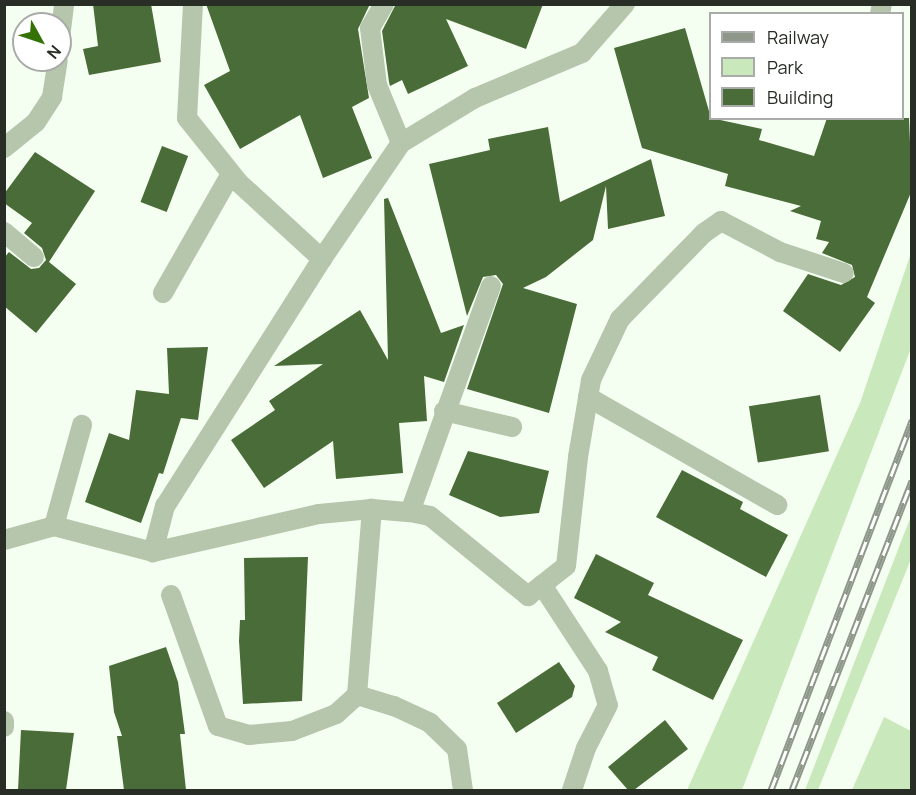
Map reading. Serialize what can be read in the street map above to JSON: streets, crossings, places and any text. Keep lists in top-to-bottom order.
{
  "legend": ["Railway", "Park", "Building"],
  "north": "bottom right"
}
